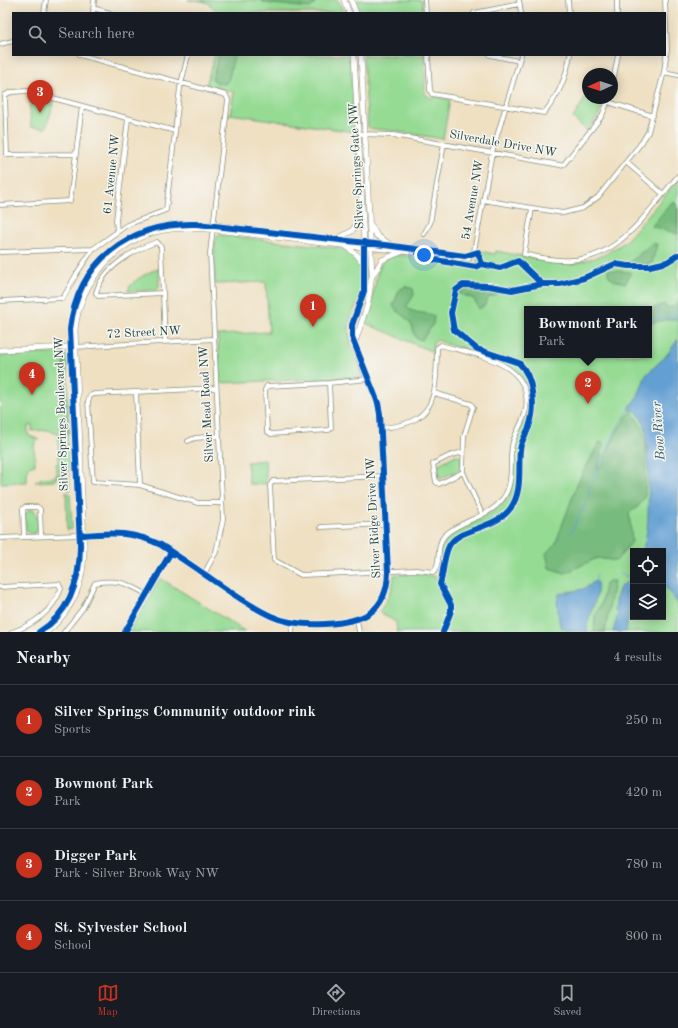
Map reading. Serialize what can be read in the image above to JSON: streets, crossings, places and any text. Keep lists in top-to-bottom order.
{
  "streets": {
    "street": [
      "Silverdale Drive NW",
      "Silver Springs Gate NW",
      "61 Avenue NW",
      "54 Avenue NW",
      "72 Street NW",
      "Silver Mead Road NW",
      "Silver Springs Boulevard NW",
      "Silver Ridge Drive NW"
    ]
  },
  "crossings": [
    ["Silverdale Drive NW", "Silver Springs Gate NW"],
    ["Silverdale Drive NW", "54 Avenue NW"],
    ["Silver Springs Gate NW", "Silver Springs Boulevard NW"],
    ["Silver Springs Gate NW", "Silver Ridge Drive NW"],
    ["54 Avenue NW", "Silver Springs Boulevard NW"],
    ["72 Street NW", "Silver Mead Road NW"],
    ["72 Street NW", "Silver Springs Boulevard NW"],
    ["Silver Mead Road NW", "Silver Springs Boulevard NW"],
    ["Silver Mead Road NW", "Silver Ridge Drive NW"],
    ["Silver Springs Boulevard NW", "Silver Ridge Drive NW"]
  ],
  "water": ["Bow River"],
  "north": "left",
  "page": {
    "search": "Search here",
    "pins": [
      "3",
      "1",
      "4",
      "2"
    ],
    "popup": ["Bowmont Park", "Park"],
    "heading": ["Nearby", "4 results"],
    "list": [
      {
        "mark": "1",
        "name": "Silver Springs Community outdoor rink",
        "note": "Sports",
        "value": "250 m"
      },
      {
        "mark": "2",
        "name": "Bowmont Park",
        "note": "Park",
        "value": "420 m"
      },
      {
        "mark": "3",
        "name": "Digger Park",
        "note": "Park · Silver Brook Way NW",
        "value": "780 m"
      },
      {
        "mark": "4",
        "name": "St. Sylvester School",
        "note": "School",
        "value": "800 m"
      }
    ],
    "nav": ["Map", "Directions", "Saved"]
  }
}
